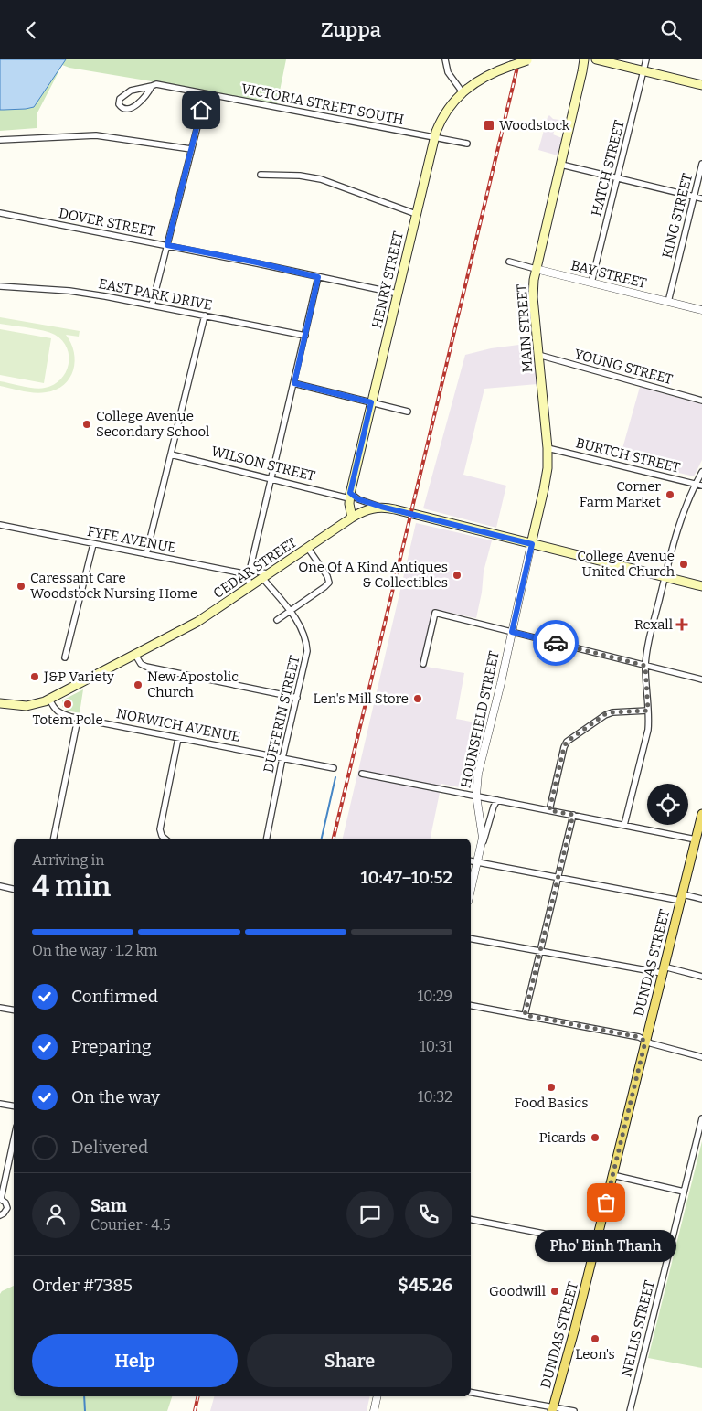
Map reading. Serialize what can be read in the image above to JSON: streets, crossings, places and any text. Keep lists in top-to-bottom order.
{
  "streets": {
    "main road": [
      "HENRY STREET",
      "MAIN STREET",
      "WILSON STREET",
      "CEDAR STREET",
      "DUNDAS STREET"
    ],
    "street": [
      "VICTORIA STREET SOUTH",
      "HATCH STREET",
      "KING STREET",
      "DOVER STREET",
      "BAY STREET",
      "EAST PARK DRIVE",
      "YOUNG STREET",
      "BURTCH STREET",
      "FYFE AVENUE",
      "DUFFERIN STREET",
      "HOUNSFIELD STREET",
      "NORWICH AVENUE",
      "NELLIS STREET"
    ]
  },
  "crossings": [
    ["VICTORIA STREET SOUTH", "HENRY STREET"],
    ["HATCH STREET", "BAY STREET"],
    ["KING STREET", "BAY STREET"],
    ["DOVER STREET", "HENRY STREET"],
    ["BAY STREET", "MAIN STREET"],
    ["HENRY STREET", "WILSON STREET"],
    ["HENRY STREET", "CEDAR STREET"],
    ["MAIN STREET", "YOUNG STREET"],
    ["MAIN STREET", "BURTCH STREET"],
    ["MAIN STREET", "WILSON STREET"],
    ["MAIN STREET", "HOUNSFIELD STREET"],
    ["WILSON STREET", "HOUNSFIELD STREET"],
    ["FYFE AVENUE", "CEDAR STREET"],
    ["CEDAR STREET", "DUFFERIN STREET"],
    ["CEDAR STREET", "NORWICH AVENUE"],
    ["DUFFERIN STREET", "NORWICH AVENUE"]
  ],
  "places": {
    "transit": ["Woodstock"],
    "other": [
      "College Avenue Secondary School",
      "Corner Farm Market",
      "College Avenue United Church",
      "One Of A Kind Antiques & Collectibles",
      "Caressant Care Woodstock Nursing Home",
      "J&P Variety",
      "New Apostolic Church",
      "Len's Mill Store",
      "Totem Pole",
      "Food Basics",
      "Picards",
      "Pho' Binh Thanh",
      "Goodwill",
      "Leon's"
    ],
    "health": ["Rexall"]
  },
  "page": {
    "header": "Zuppa",
    "heading": ["4 min", "Arriving in", "10:47–10:52"],
    "panel": [
      "Sam",
      "Courier · 4.5",
      "Order #7385",
      "$45.26"
    ],
    "bar": "On the way · 1.2 km",
    "list": [
      ["Confirmed", "10:29"],
      ["Preparing", "10:31"],
      ["On the way", "10:32"],
      "Delivered"
    ],
    "bubble": "Pho' Binh Thanh",
    "buttons": ["Help", "Share"]
  }
}
